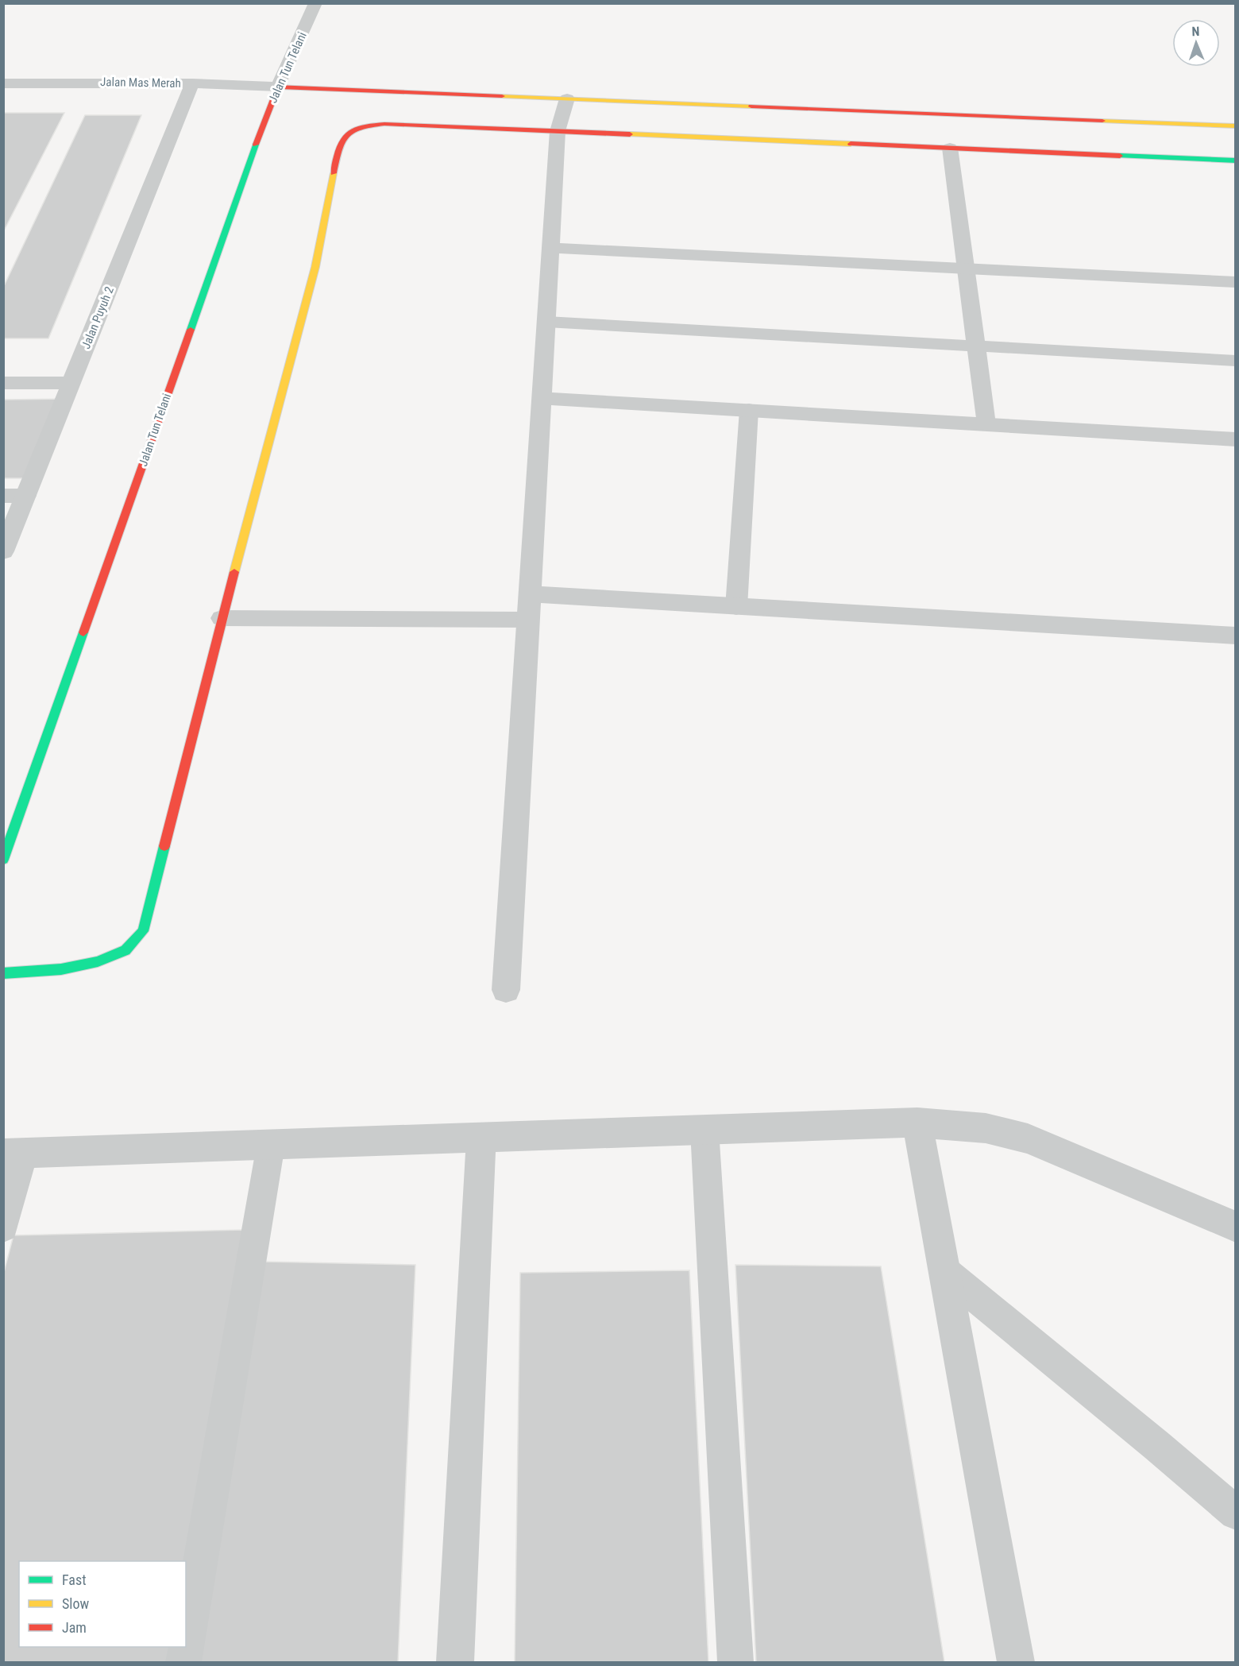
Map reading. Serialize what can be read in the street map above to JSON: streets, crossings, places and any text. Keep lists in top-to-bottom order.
{
  "streets": {
    "street": ["Jalan Tun Telani", "Jalan Mas Merah", "Jalan Puyuh 2"]
  },
  "crossings": [
    ["Jalan Tun Telani", "Jalan Mas Merah"],
    ["Jalan Mas Merah", "Jalan Puyuh 2"]
  ],
  "legend": ["Fast", "Slow", "Jam"],
  "north": "top"
}
